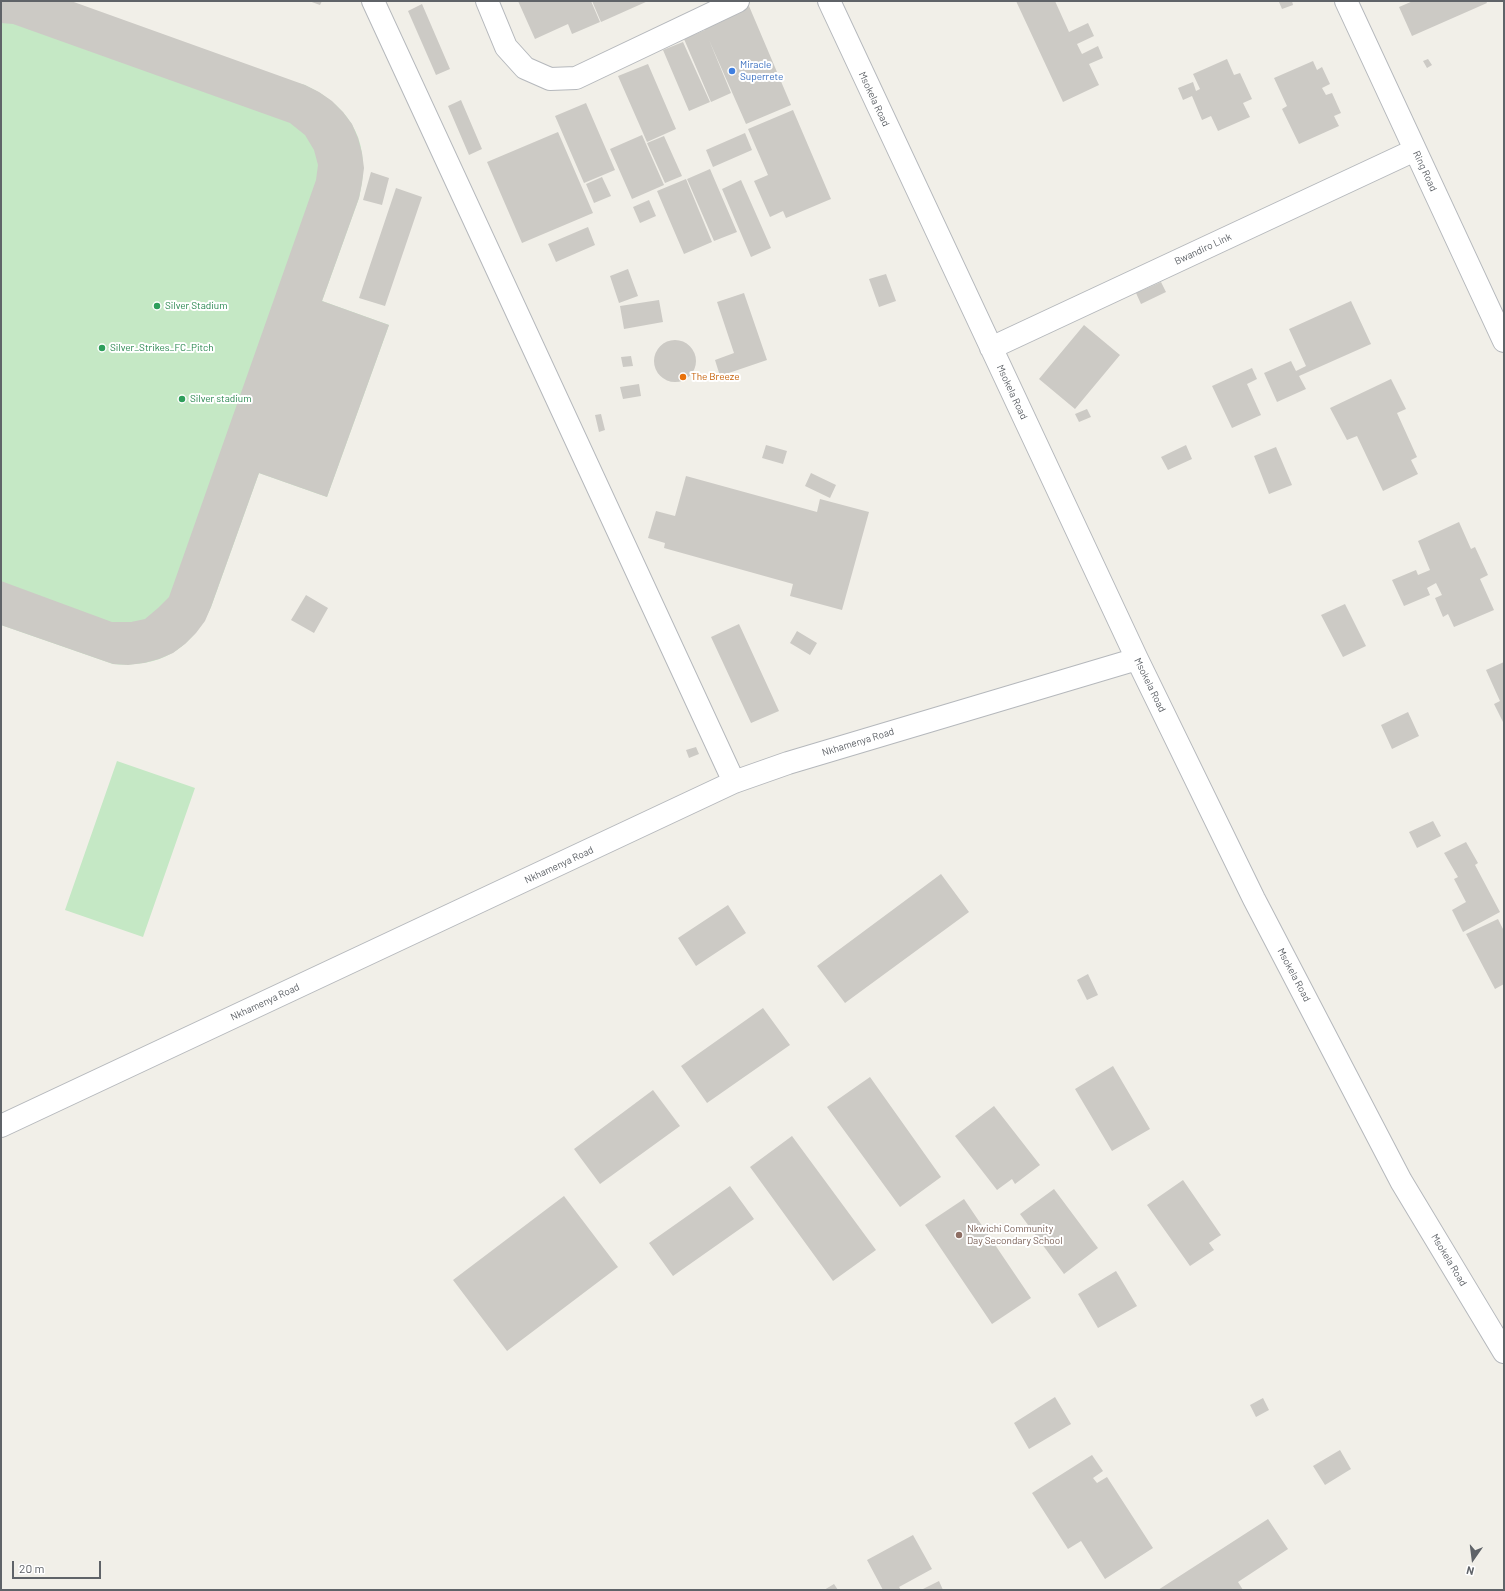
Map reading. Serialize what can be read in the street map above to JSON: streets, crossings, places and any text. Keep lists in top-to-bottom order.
{
  "streets": {
    "street": [
      "Msokela Road",
      "Ring Road",
      "Bwandiro Link",
      "Nkhamenya Road"
    ]
  },
  "crossings": [
    ["Msokela Road", "Bwandiro Link"],
    ["Msokela Road", "Nkhamenya Road"],
    ["Ring Road", "Bwandiro Link"]
  ],
  "places": [
    "Miracle Superrete",
    "Silver Stadium",
    "Silver_Strikes_FC_Pitch",
    "The Breeze",
    "Silver stadium",
    "Nkwichi Community Day Secondary School"
  ],
  "scale_bar": "20 m",
  "north": "bottom"
}
